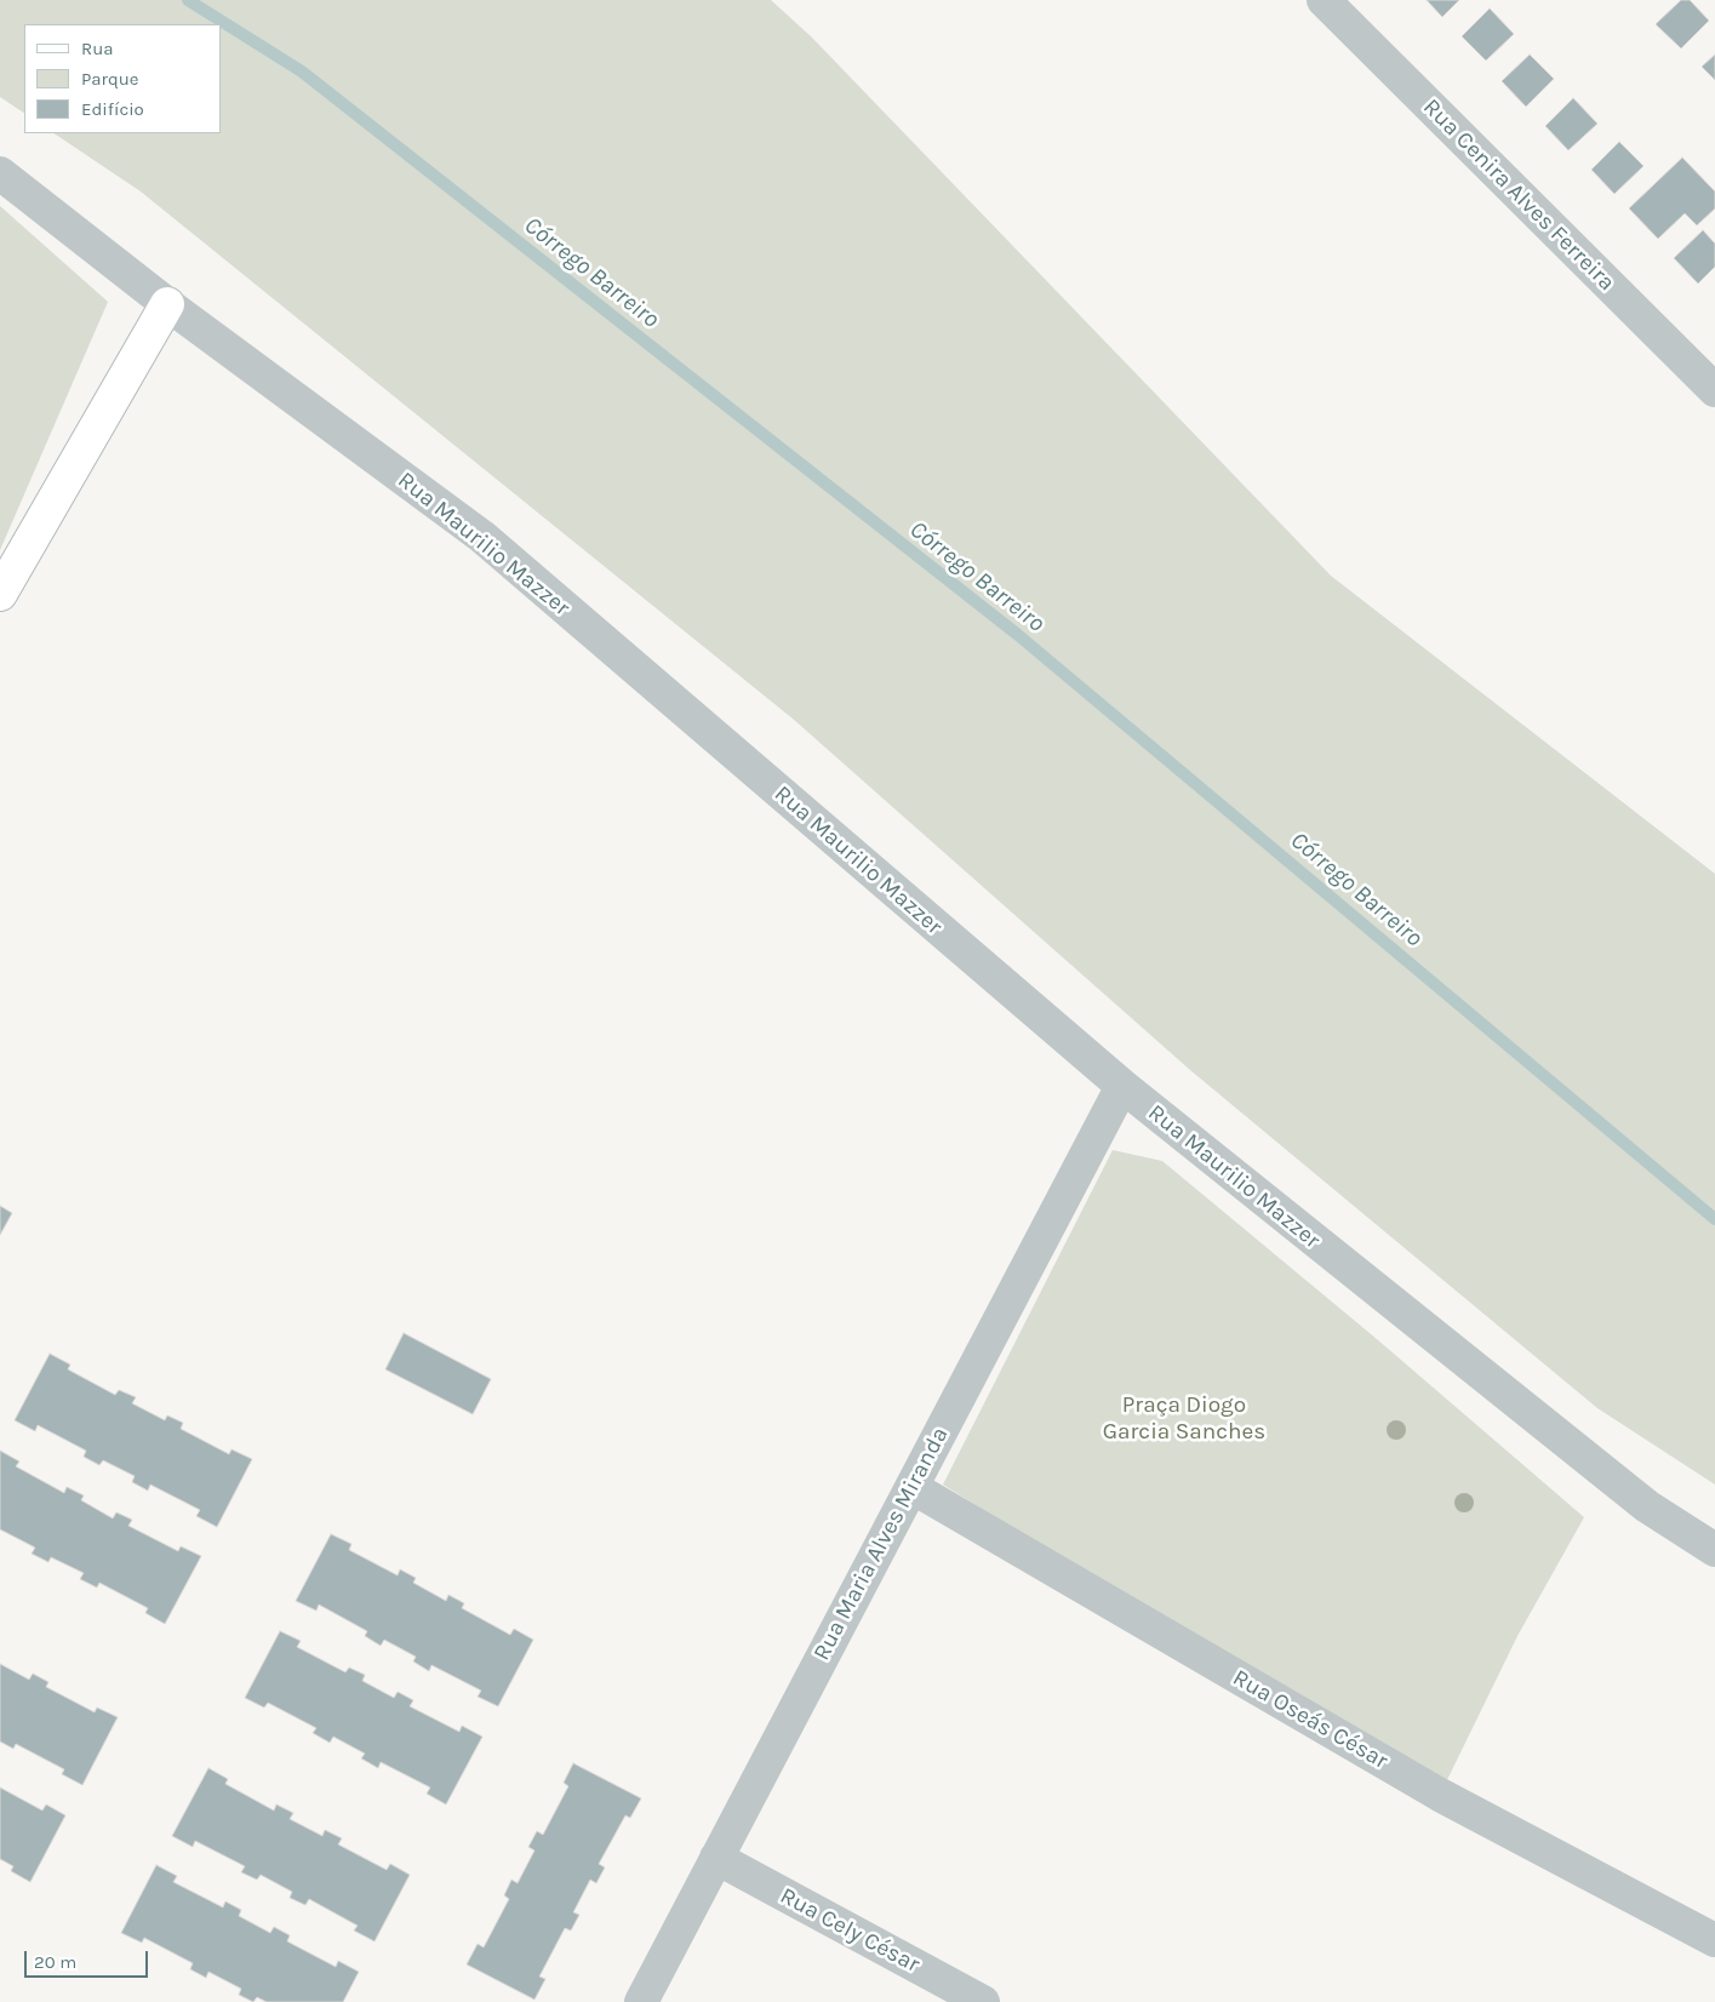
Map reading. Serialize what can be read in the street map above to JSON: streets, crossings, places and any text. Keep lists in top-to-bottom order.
{
  "streets": {
    "street": [
      "Rua Cenira Alves Ferreira",
      "Rua Maurilio Mazzer",
      "Rua Maria Alves Miranda",
      "Rua Oseás César",
      "Rua Cely César"
    ]
  },
  "crossings": [
    ["Rua Maurilio Mazzer", "Rua Maria Alves Miranda"],
    ["Rua Maria Alves Miranda", "Rua Oseás César"],
    ["Rua Maria Alves Miranda", "Rua Cely César"]
  ],
  "water": ["Córrego Barreiro"],
  "parks": ["Praça Diogo Garcia Sanches"],
  "legend": ["Rua", "Parque", "Edifício"],
  "scale_bar": "20 m"
}
